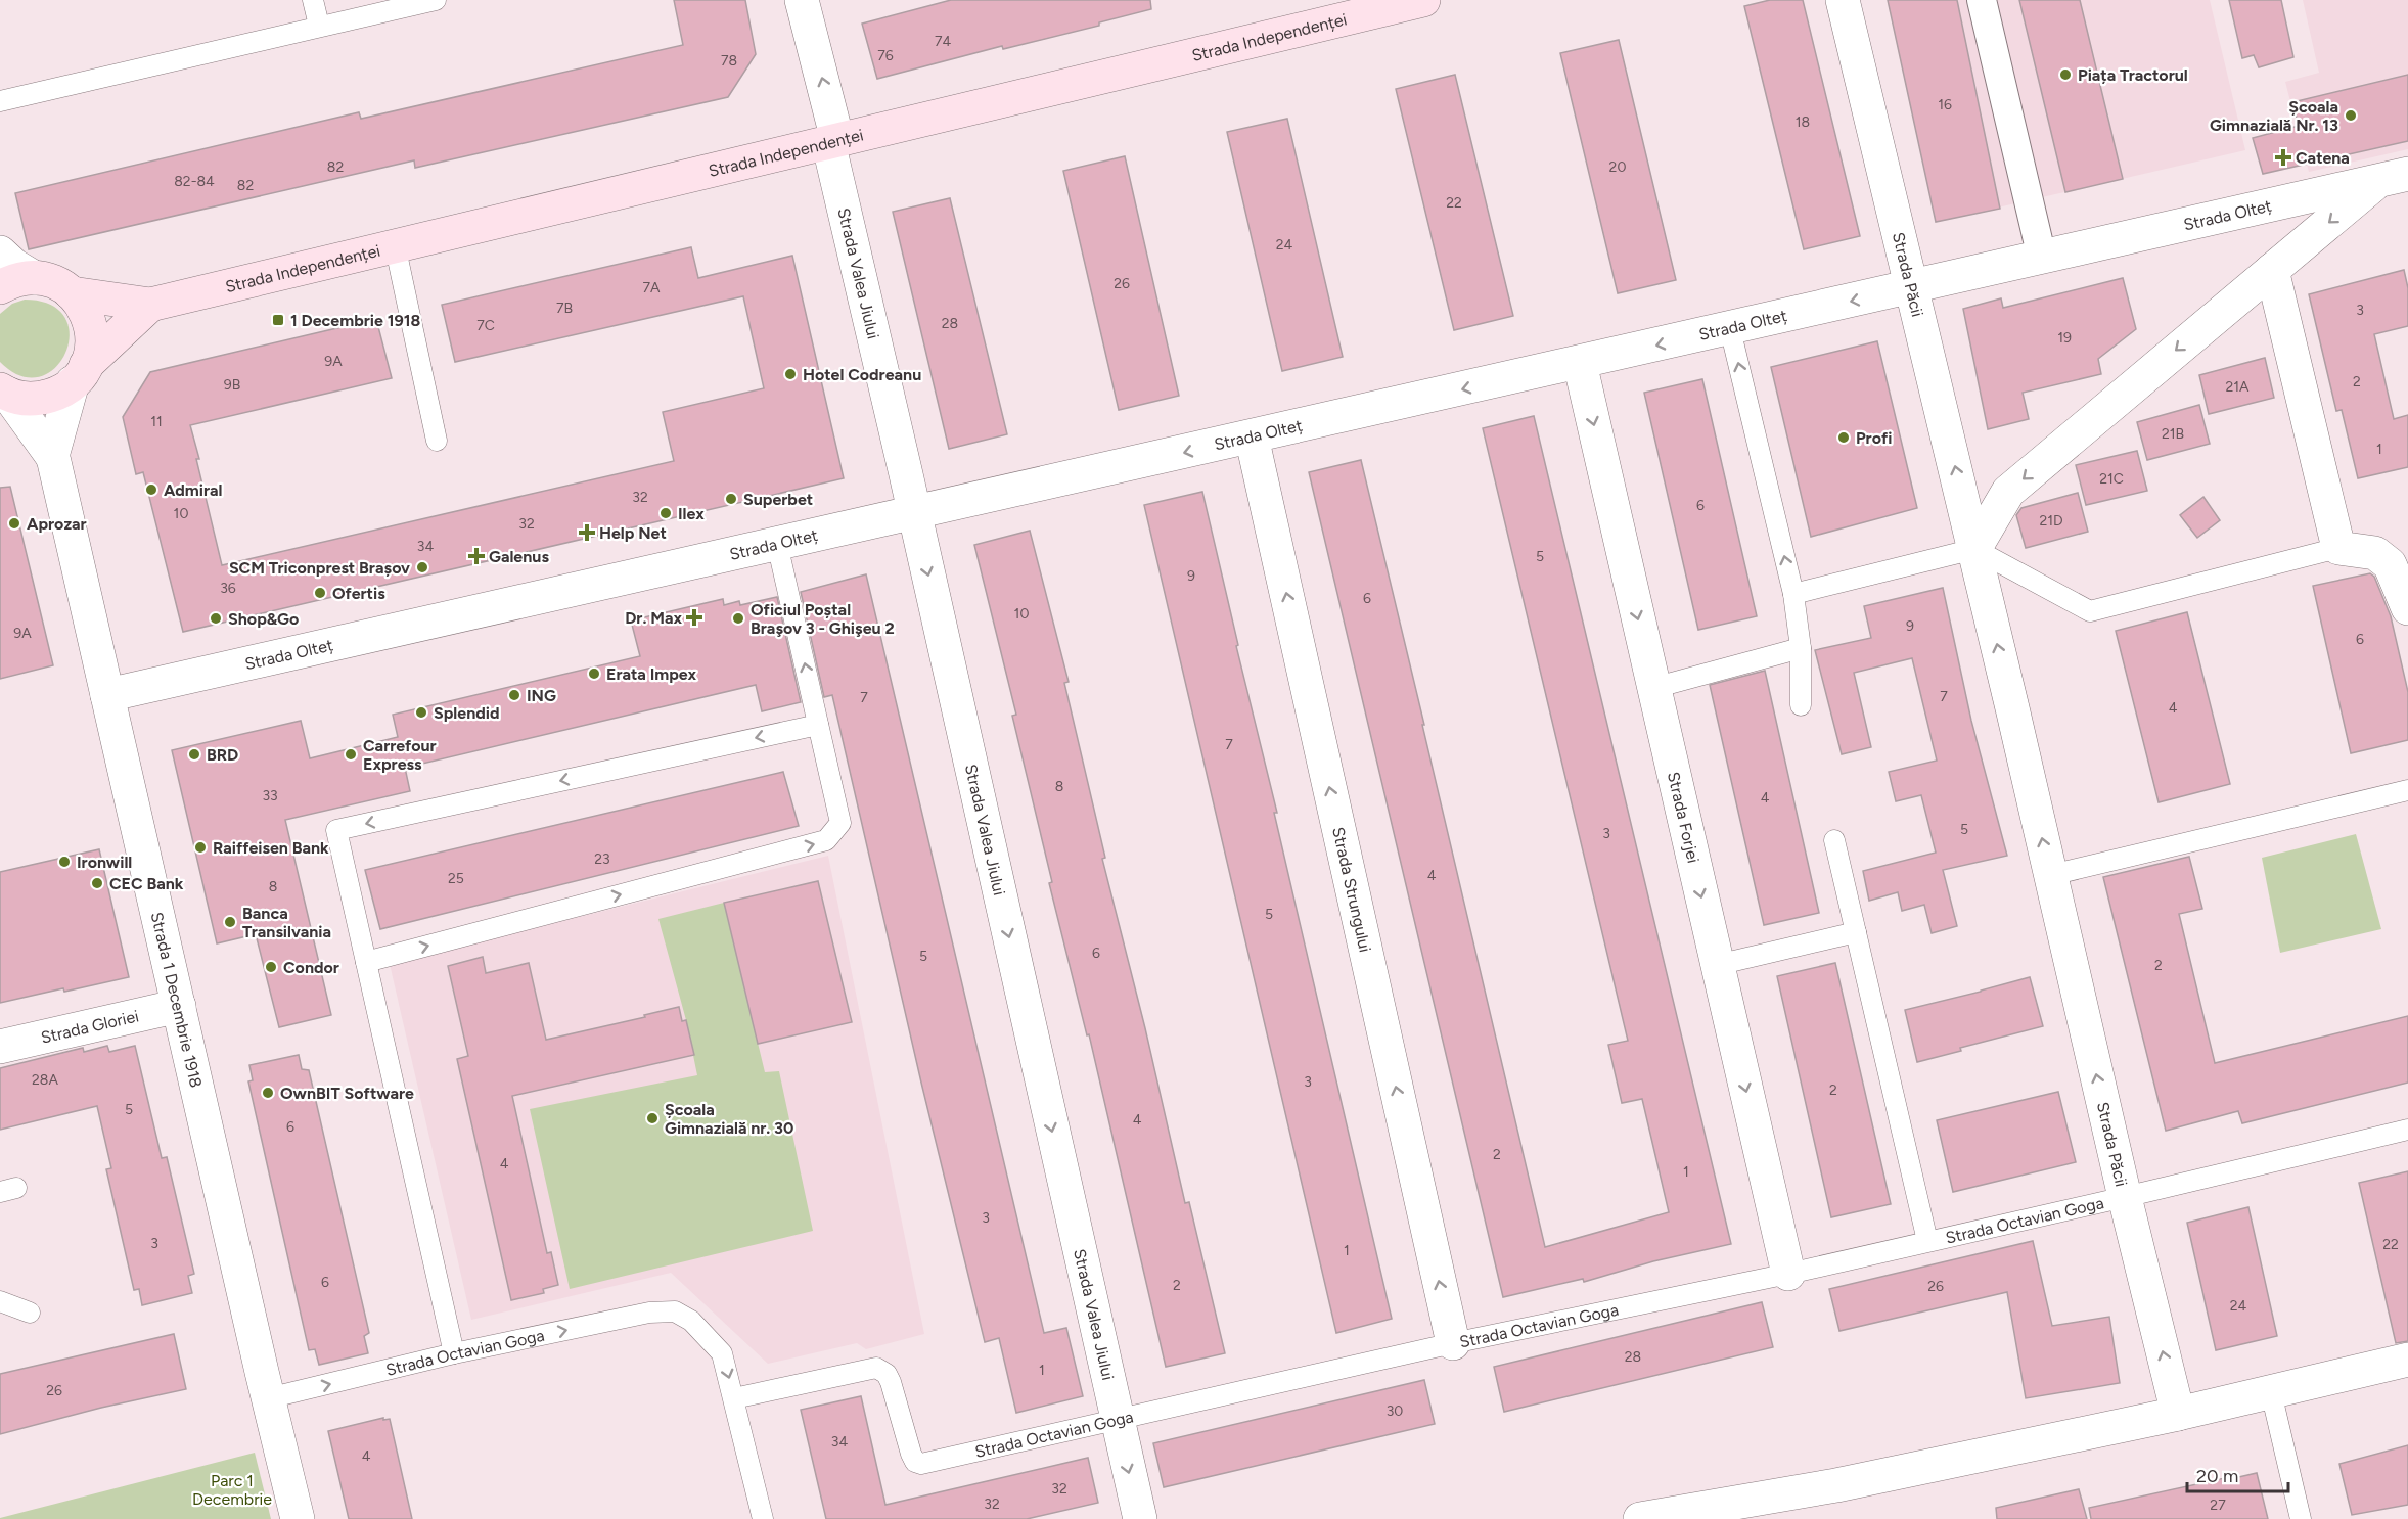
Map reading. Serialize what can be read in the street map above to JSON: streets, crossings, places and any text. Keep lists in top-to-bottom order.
{
  "streets": {
    "main road": ["Strada Independenței"],
    "street": [
      "Strada Olteț",
      "Strada Valea Jiului",
      "Strada Păcii",
      "Strada Forjei",
      "Strada Strungului",
      "Strada 1 Decembrie 1918",
      "Strada Gloriei"
    ],
    "lane": ["Strada Octavian Goga"]
  },
  "crossings": [
    ["Strada Independenței", "Strada Valea Jiului"],
    ["Strada Independenței", "Strada 1 Decembrie 1918"],
    ["Strada Olteț", "Strada Valea Jiului"],
    ["Strada Olteț", "Strada Păcii"],
    ["Strada Olteț", "Strada Forjei"],
    ["Strada Olteț", "Strada Strungului"],
    ["Strada Olteț", "Strada 1 Decembrie 1918"],
    ["Strada Valea Jiului", "Strada Octavian Goga"],
    ["Strada Păcii", "Strada Octavian Goga"],
    ["Strada Forjei", "Strada Octavian Goga"],
    ["Strada Strungului", "Strada Octavian Goga"],
    ["Strada 1 Decembrie 1918", "Strada Gloriei"],
    ["Strada 1 Decembrie 1918", "Strada Octavian Goga"]
  ],
  "one_way": [
    "Strada Olteț",
    "Strada Păcii",
    "Strada Forjei",
    "Strada Strungului"
  ],
  "parks": ["Parc 1 Decembrie"],
  "places": {
    "other": [
      "Piața Tractorul",
      "Școala Gimnazială Nr. 13",
      "Hotel Codreanu",
      "Profi",
      "Admiral",
      "Superbet",
      "Ilex",
      "Aprozar",
      "SCM Triconprest Brașov",
      "Ofertis",
      "Shop&Go",
      "Oficiul Poștal Braşov 3 - Ghişeu 2",
      "Erata Impex",
      "ING",
      "Splendid",
      "BRD",
      "Carrefour Express",
      "Raiffeisen Bank",
      "Ironwill",
      "CEC Bank",
      "Banca Transilvania",
      "Condor",
      "OwnBIT Software",
      "Școala Gimnazială nr. 30"
    ],
    "health": [
      "Catena",
      "Help Net",
      "Galenus",
      "Dr. Max"
    ],
    "transit": ["1 Decembrie 1918"]
  },
  "house_numbers": [
    "74",
    "76",
    "78",
    "16",
    "18",
    "82",
    "20",
    "82-84",
    "82",
    "22",
    "24",
    "26",
    "7A",
    "7B",
    "3",
    "28",
    "7C",
    "19",
    "9A",
    "2",
    "9B",
    "21A",
    "11",
    "21B",
    "1",
    "21C",
    "32",
    "6",
    "10",
    "21D",
    "32",
    "34",
    "5",
    "9",
    "36",
    "6",
    "10",
    "9",
    "9A",
    "6",
    "7",
    "7",
    "4",
    "7",
    "8",
    "33",
    "4",
    "5",
    "3",
    "23",
    "4",
    "25",
    "8",
    "5",
    "6",
    "5",
    "2",
    "28A",
    "3",
    "2",
    "5",
    "4",
    "6",
    "2",
    "4",
    "1",
    "3",
    "3",
    "22",
    "1",
    "6",
    "2",
    "26",
    "24",
    "28",
    "1",
    "26",
    "30",
    "34",
    "4",
    "32",
    "32",
    "27"
  ],
  "scale_bar": "20 m"
}
